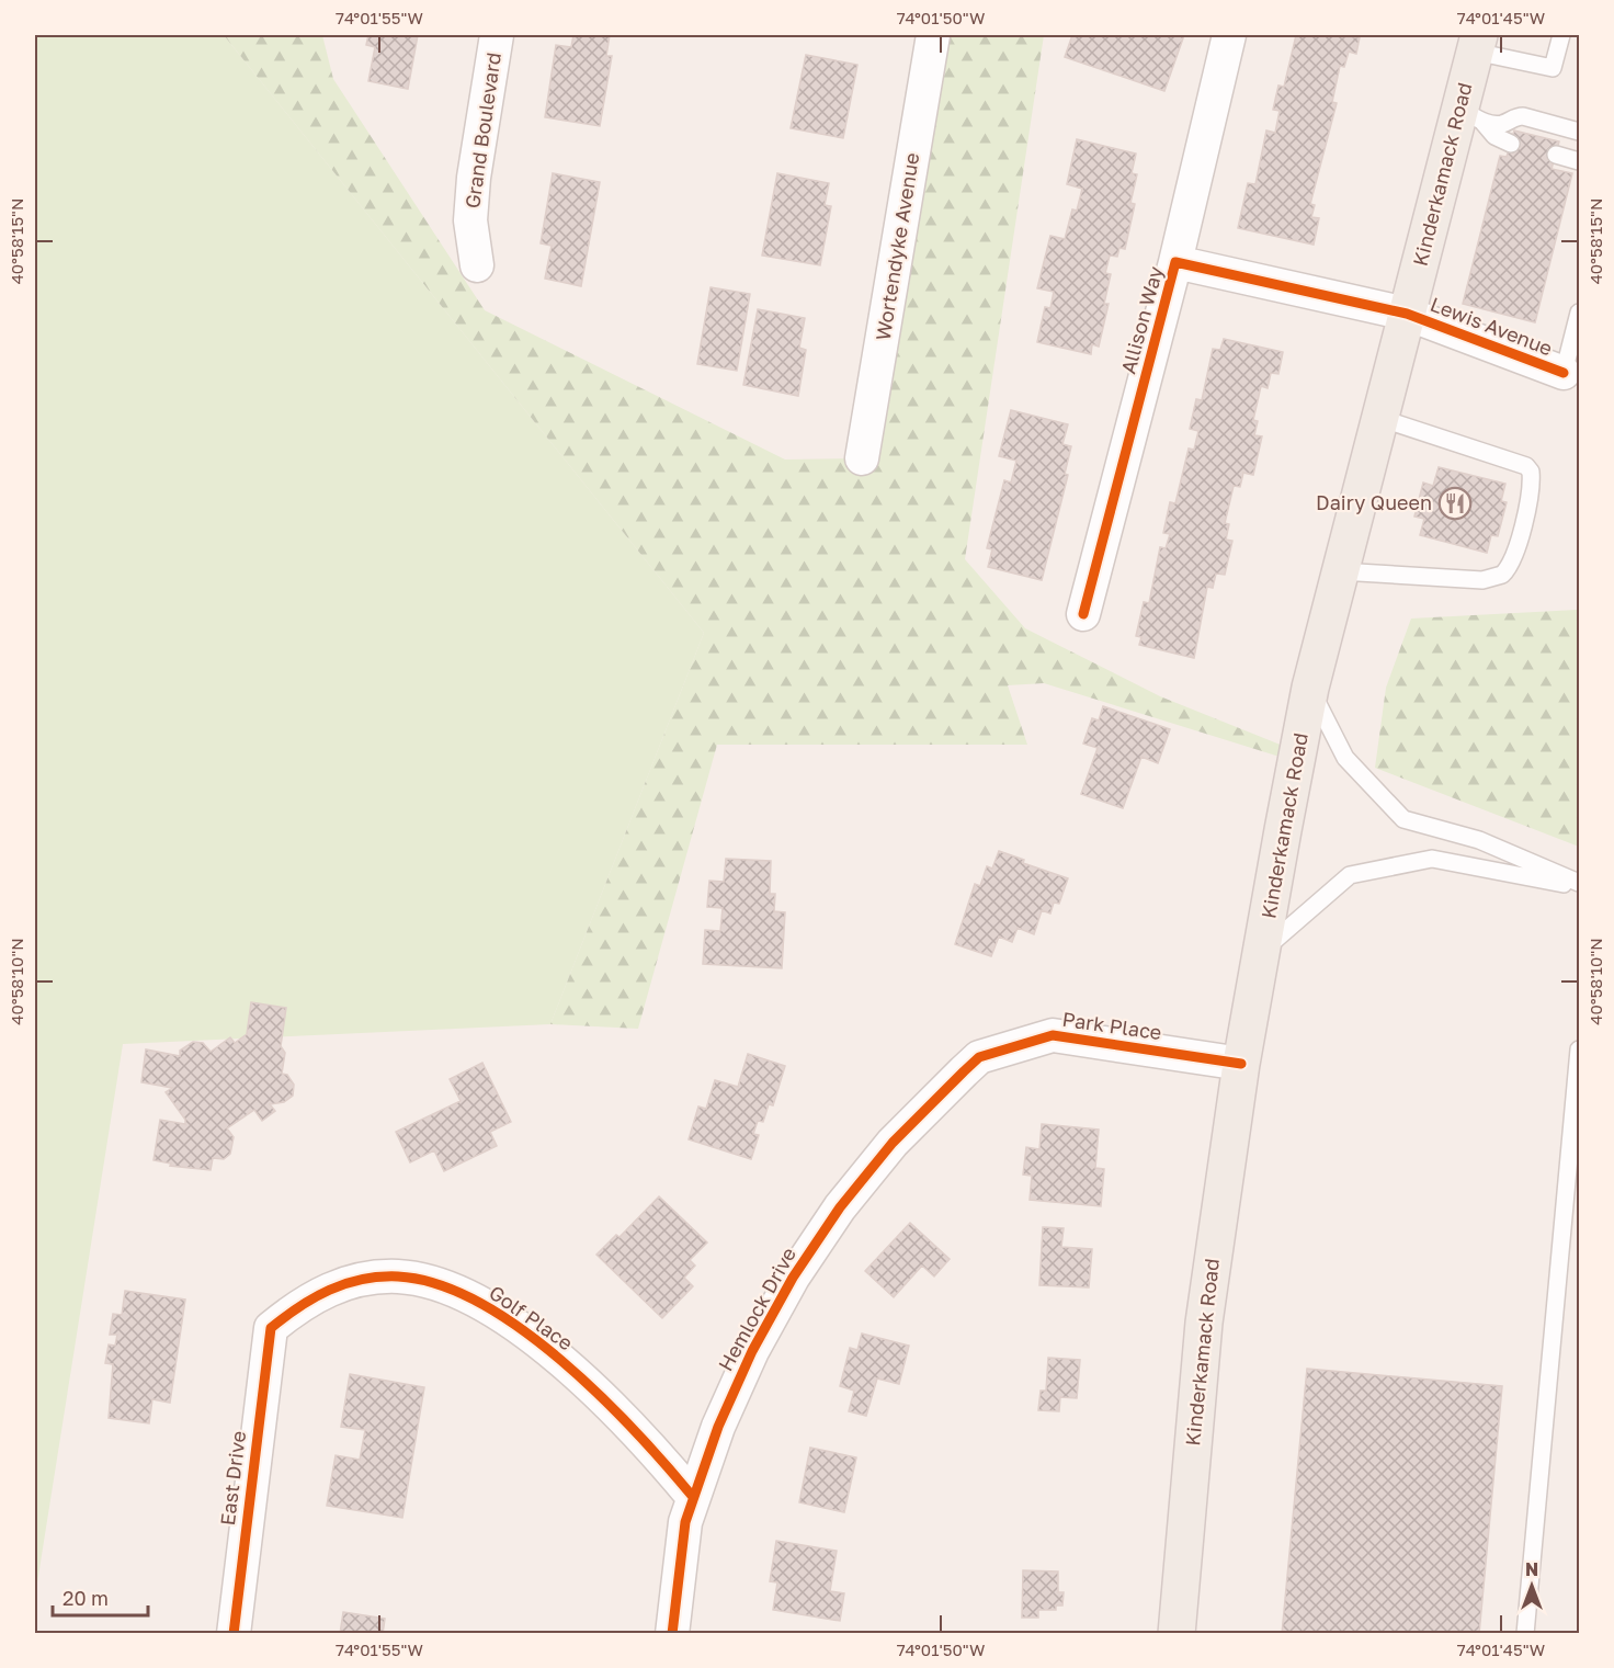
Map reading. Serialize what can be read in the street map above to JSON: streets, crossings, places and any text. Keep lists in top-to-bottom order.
{
  "streets": {
    "main road": ["Kinderkamack Road"],
    "street": [
      "Grand Boulevard",
      "Wortendyke Avenue",
      "Allison Way",
      "Lewis Avenue",
      "Park Place",
      "Hemlock Drive",
      "Golf Place",
      "East Drive"
    ]
  },
  "crossings": [
    ["Kinderkamack Road", "Allison Way"],
    ["Kinderkamack Road", "Lewis Avenue"],
    ["Kinderkamack Road", "Park Place"],
    ["Allison Way", "Lewis Avenue"],
    ["Park Place", "Hemlock Drive"],
    ["Hemlock Drive", "Golf Place"],
    ["Golf Place", "East Drive"]
  ],
  "places": {
    "restaurant": ["Dairy Queen"]
  },
  "scale_bar": "20 m",
  "north": "top",
  "coordinates": [
    "74°01'55\"W",
    "74°01'50\"W",
    "74°01'45\"W",
    "40°58'15\"N",
    "40°58'10\"N"
  ]
}
